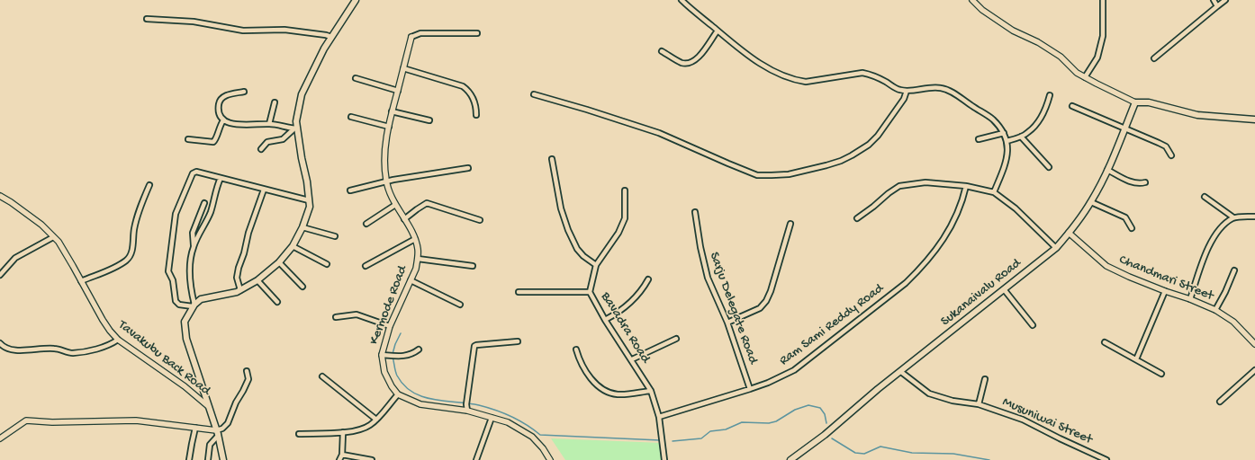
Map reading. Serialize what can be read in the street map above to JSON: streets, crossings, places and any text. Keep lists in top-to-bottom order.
{
  "streets": {
    "main road": ["Sukanaivalu Road"],
    "street": [
      "Chandmari Street",
      "Kermode Road",
      "Sarju Delegate Road",
      "Ram Sami Reddy Road",
      "Bavadra Road",
      "Tavakubu Back Road",
      "Musuniwai Street"
    ]
  },
  "crossings": [
    ["Chandmari Street", "Sukanaivalu Road"],
    ["Sukanaivalu Road", "Musuniwai Street"],
    ["Sarju Delegate Road", "Ram Sami Reddy Road"],
    ["Ram Sami Reddy Road", "Bavadra Road"]
  ]
}
